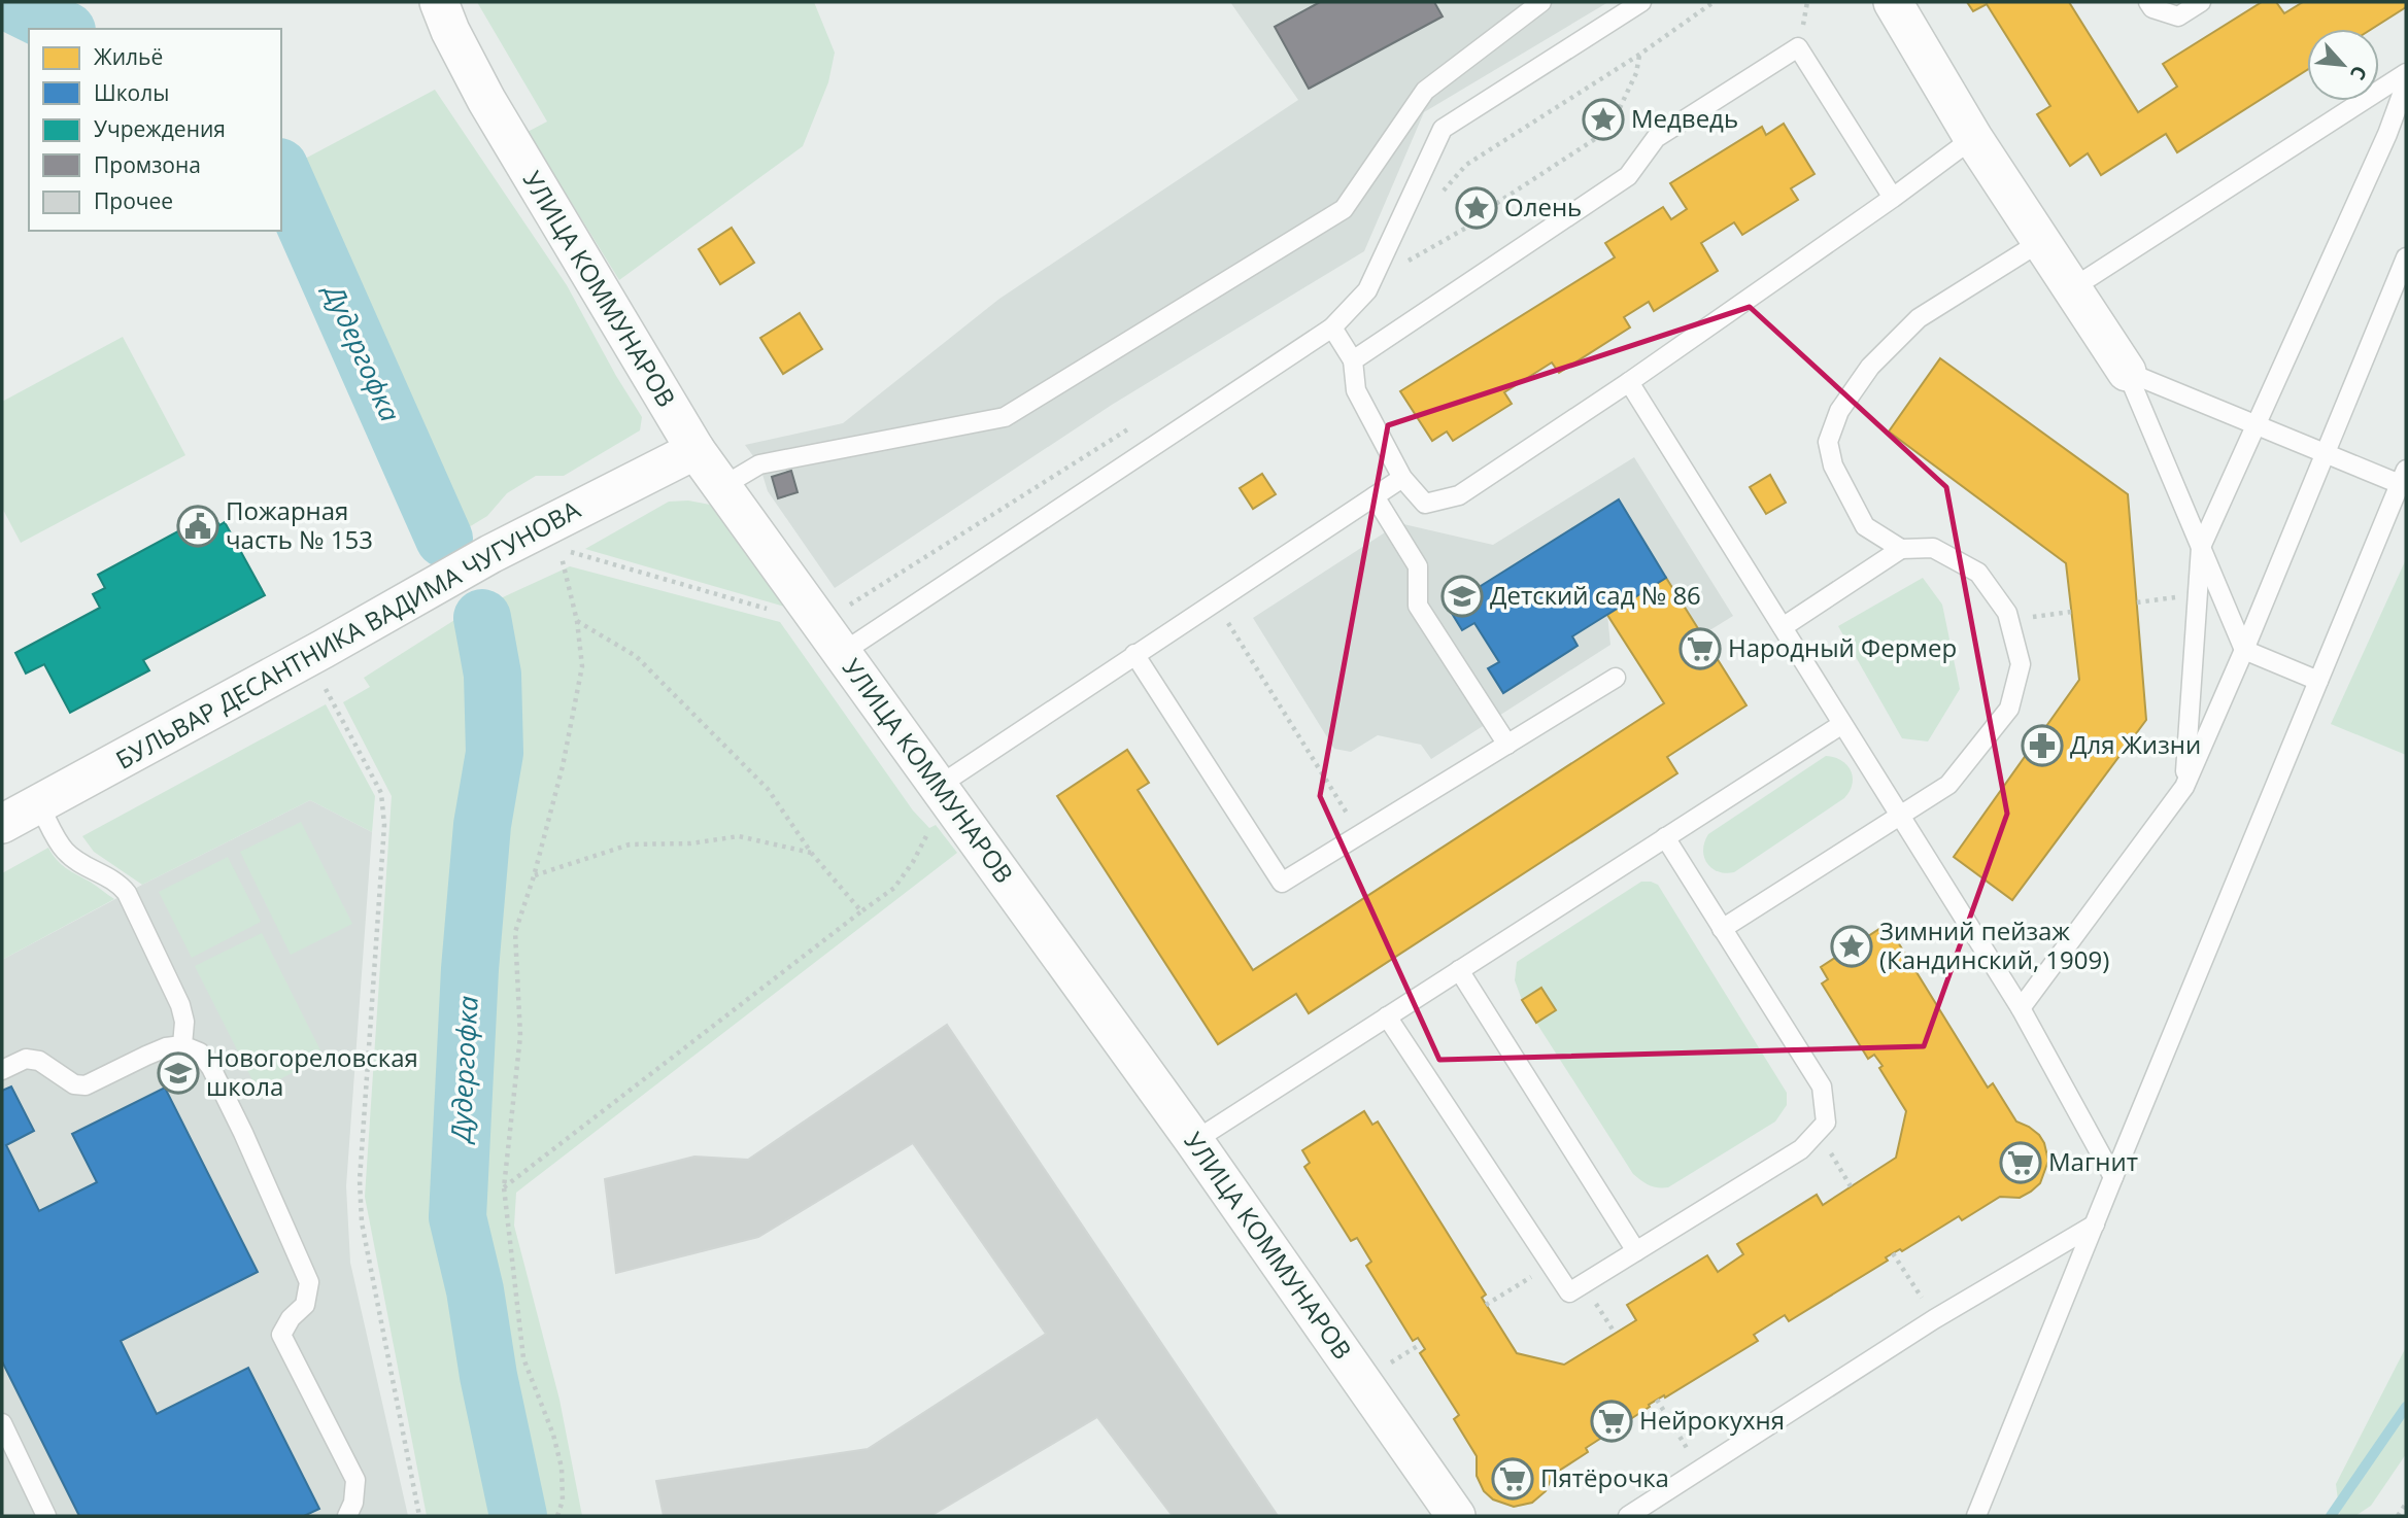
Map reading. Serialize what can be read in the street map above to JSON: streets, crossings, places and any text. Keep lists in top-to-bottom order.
{
  "streets": {
    "street": ["УЛИЦА КОММУНАРОВ", "БУЛЬВАР ДЕСАНТНИКА ВАДИМА ЧУГУНОВА"]
  },
  "crossings": [
    ["УЛИЦА КОММУНАРОВ", "БУЛЬВАР ДЕСАНТНИКА ВАДИМА ЧУГУНОВА"]
  ],
  "water": ["Дудергофка"],
  "places": {
    "place": ["Медведь", "Олень", "Зимний пейзаж (Кандинский, 1909)"],
    "public building": ["Пожарная часть № 153"],
    "school or university": ["Детский сад № 86", "Новогореловская школа"],
    "supermarket": [
      "Народный Фермер",
      "Магнит",
      "Нейрокухня",
      "Пятёрочка"
    ],
    "pharmacy": ["Для Жизни"]
  },
  "legend": [
    "Жильё",
    "Школы",
    "Учреждения",
    "Промзона",
    "Прочее"
  ],
  "north": "bottom right"
}
